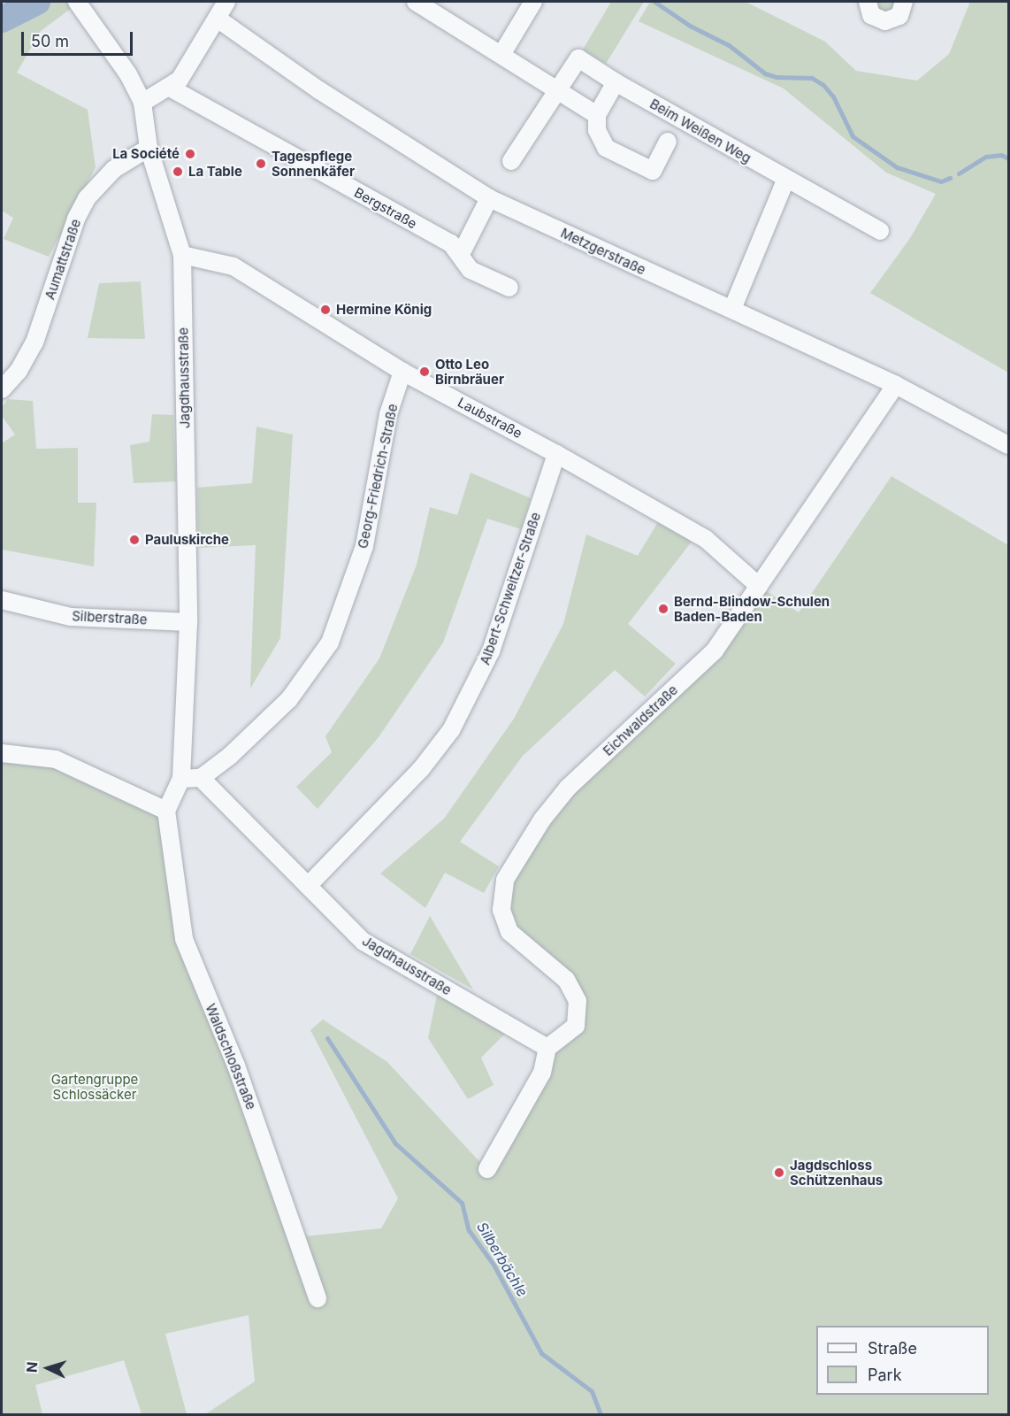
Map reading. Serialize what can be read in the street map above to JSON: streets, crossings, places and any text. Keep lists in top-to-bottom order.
{
  "streets": {
    "street": [
      "Beim Weißen Weg",
      "Bergstraße",
      "Metzgerstraße",
      "Aumattstraße",
      "Jagdhausstraße",
      "Laubstraße",
      "Georg-Friedrich-Straße",
      "Albert-Schweitzer-Straße",
      "Silberstraße",
      "Eichwaldstraße",
      "Waldschloßstraße"
    ]
  },
  "crossings": [
    ["Metzgerstraße", "Eichwaldstraße"],
    ["Aumattstraße", "Jagdhausstraße"],
    ["Jagdhausstraße", "Laubstraße"],
    ["Jagdhausstraße", "Georg-Friedrich-Straße"],
    ["Jagdhausstraße", "Albert-Schweitzer-Straße"],
    ["Jagdhausstraße", "Silberstraße"],
    ["Jagdhausstraße", "Eichwaldstraße"],
    ["Jagdhausstraße", "Waldschloßstraße"],
    ["Laubstraße", "Georg-Friedrich-Straße"],
    ["Laubstraße", "Albert-Schweitzer-Straße"],
    ["Laubstraße", "Eichwaldstraße"]
  ],
  "water": ["Silberbächle"],
  "parks": ["Gartengruppe Schlossäcker"],
  "places": [
    "La Société",
    "Tagespflege Sonnenkäfer",
    "La Table",
    "Hermine König",
    "Otto Leo Birnbräuer",
    "Pauluskirche",
    "Bernd-Blindow-Schulen Baden-Baden",
    "Jagdschloss Schützenhaus"
  ],
  "legend": ["Straße", "Park"],
  "scale_bar": "50 m",
  "north": "left"
}
